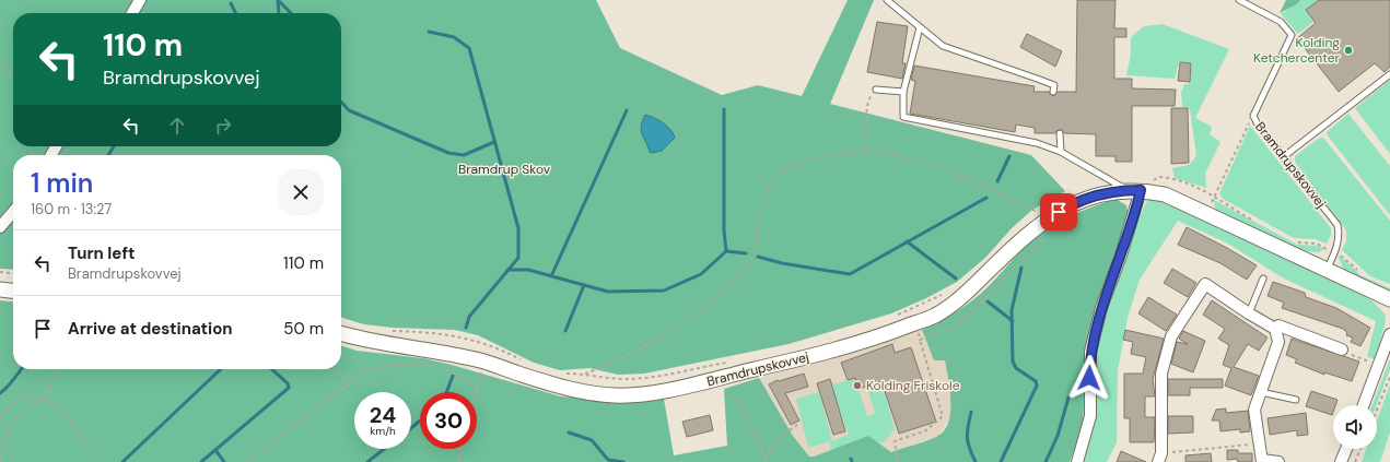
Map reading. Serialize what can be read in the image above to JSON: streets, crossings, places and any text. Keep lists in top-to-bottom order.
{
  "streets": {
    "street": ["Bramdrupskovvej"]
  },
  "parks": ["Bramdrup Skov"],
  "places": ["Kolding Ketchercenter", "Kolding Friskole"],
  "page": {
    "turn": ["110 m", "Bramdrupskovvej"],
    "heading": ["1 min", "160 m · 13:27"],
    "list": [
      {
        "name": "Turn left",
        "note": "Bramdrupskovvej",
        "value": "110 m"
      },
      {
        "name": "Arrive at destination",
        "value": "50 m"
      }
    ],
    "speed": "24 km/h",
    "limit": "30"
  }
}
